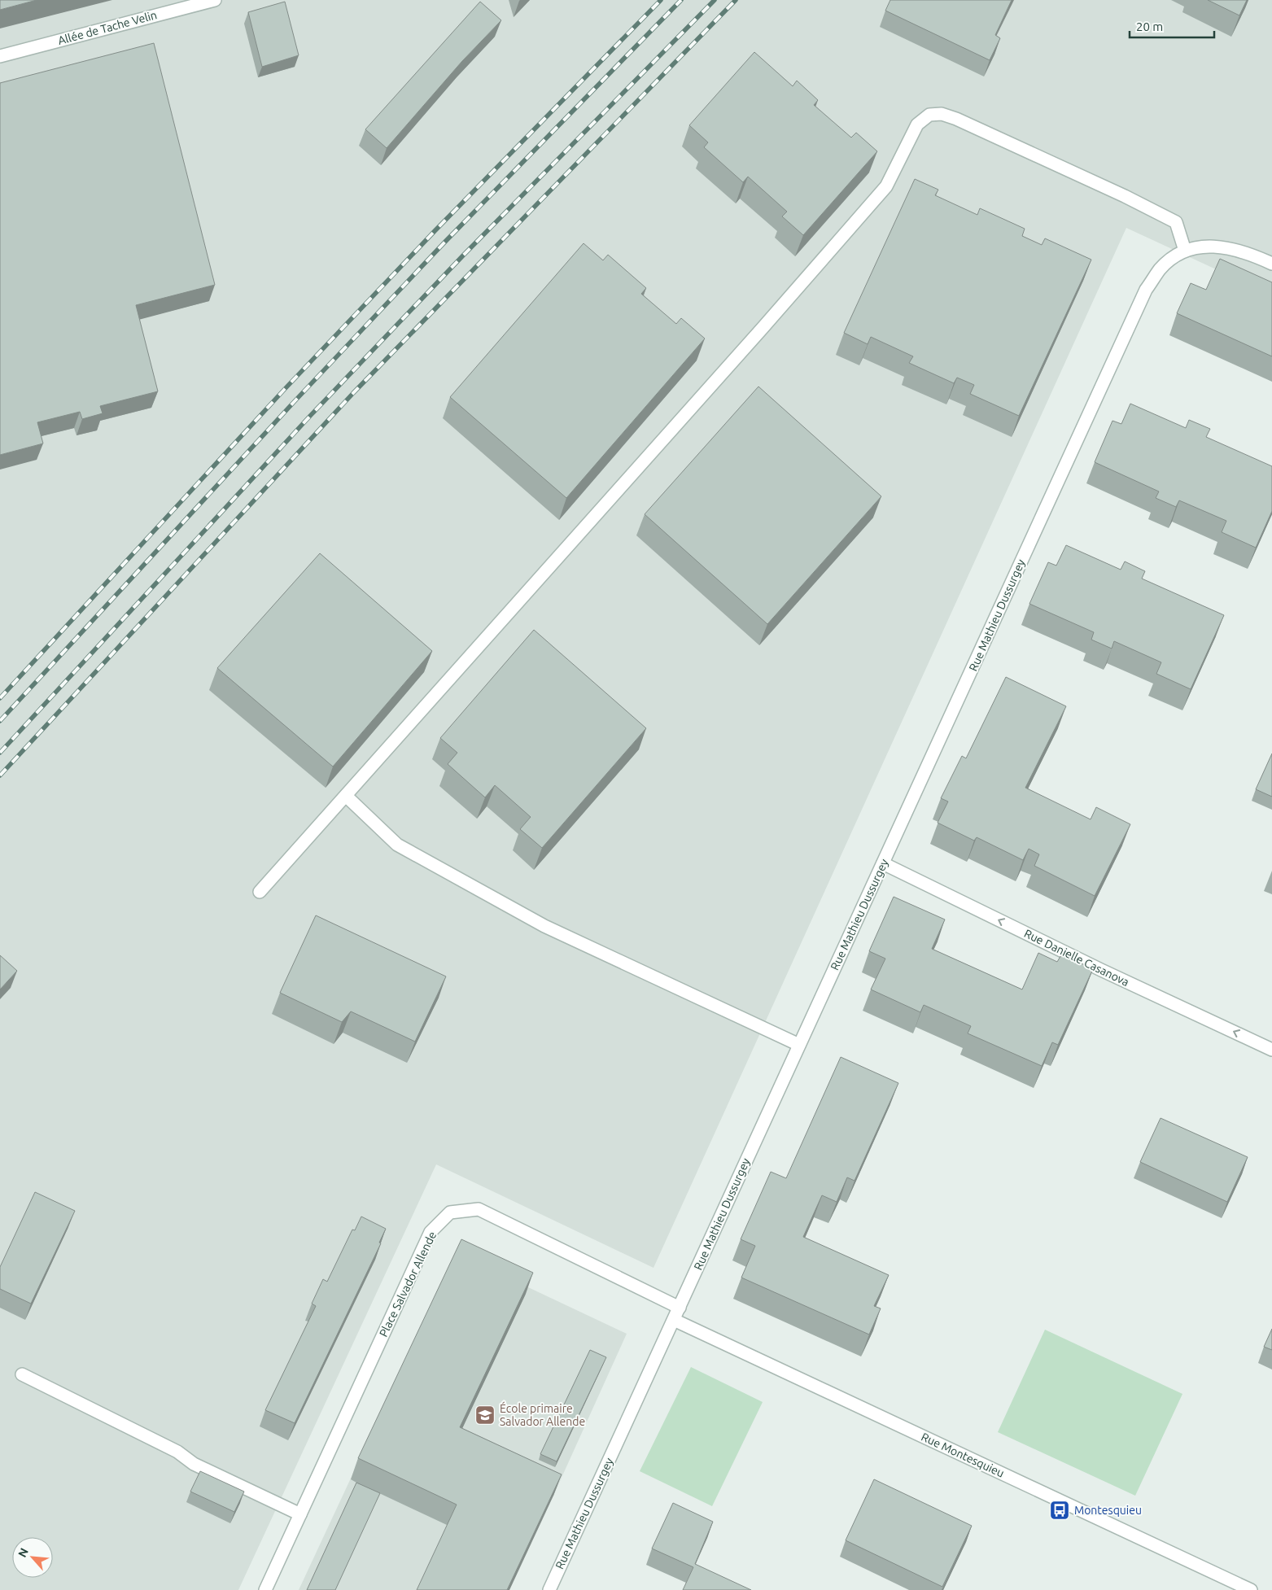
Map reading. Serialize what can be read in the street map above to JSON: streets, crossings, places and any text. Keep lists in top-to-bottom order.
{
  "streets": {
    "street": [
      "Allée de Tache Velin",
      "Rue Mathieu Dussurgey",
      "Rue Danielle Casanova",
      "Place Salvador Allende",
      "Rue Montesquieu"
    ]
  },
  "crossings": [
    ["Rue Mathieu Dussurgey", "Rue Danielle Casanova"],
    ["Rue Mathieu Dussurgey", "Place Salvador Allende"],
    ["Rue Mathieu Dussurgey", "Rue Montesquieu"]
  ],
  "one_way": ["Rue Danielle Casanova"],
  "places": {
    "school or university": ["École primaire Salvador Allende"],
    "bus stop": ["Montesquieu"]
  },
  "scale_bar": "20 m",
  "north": "top left"
}
